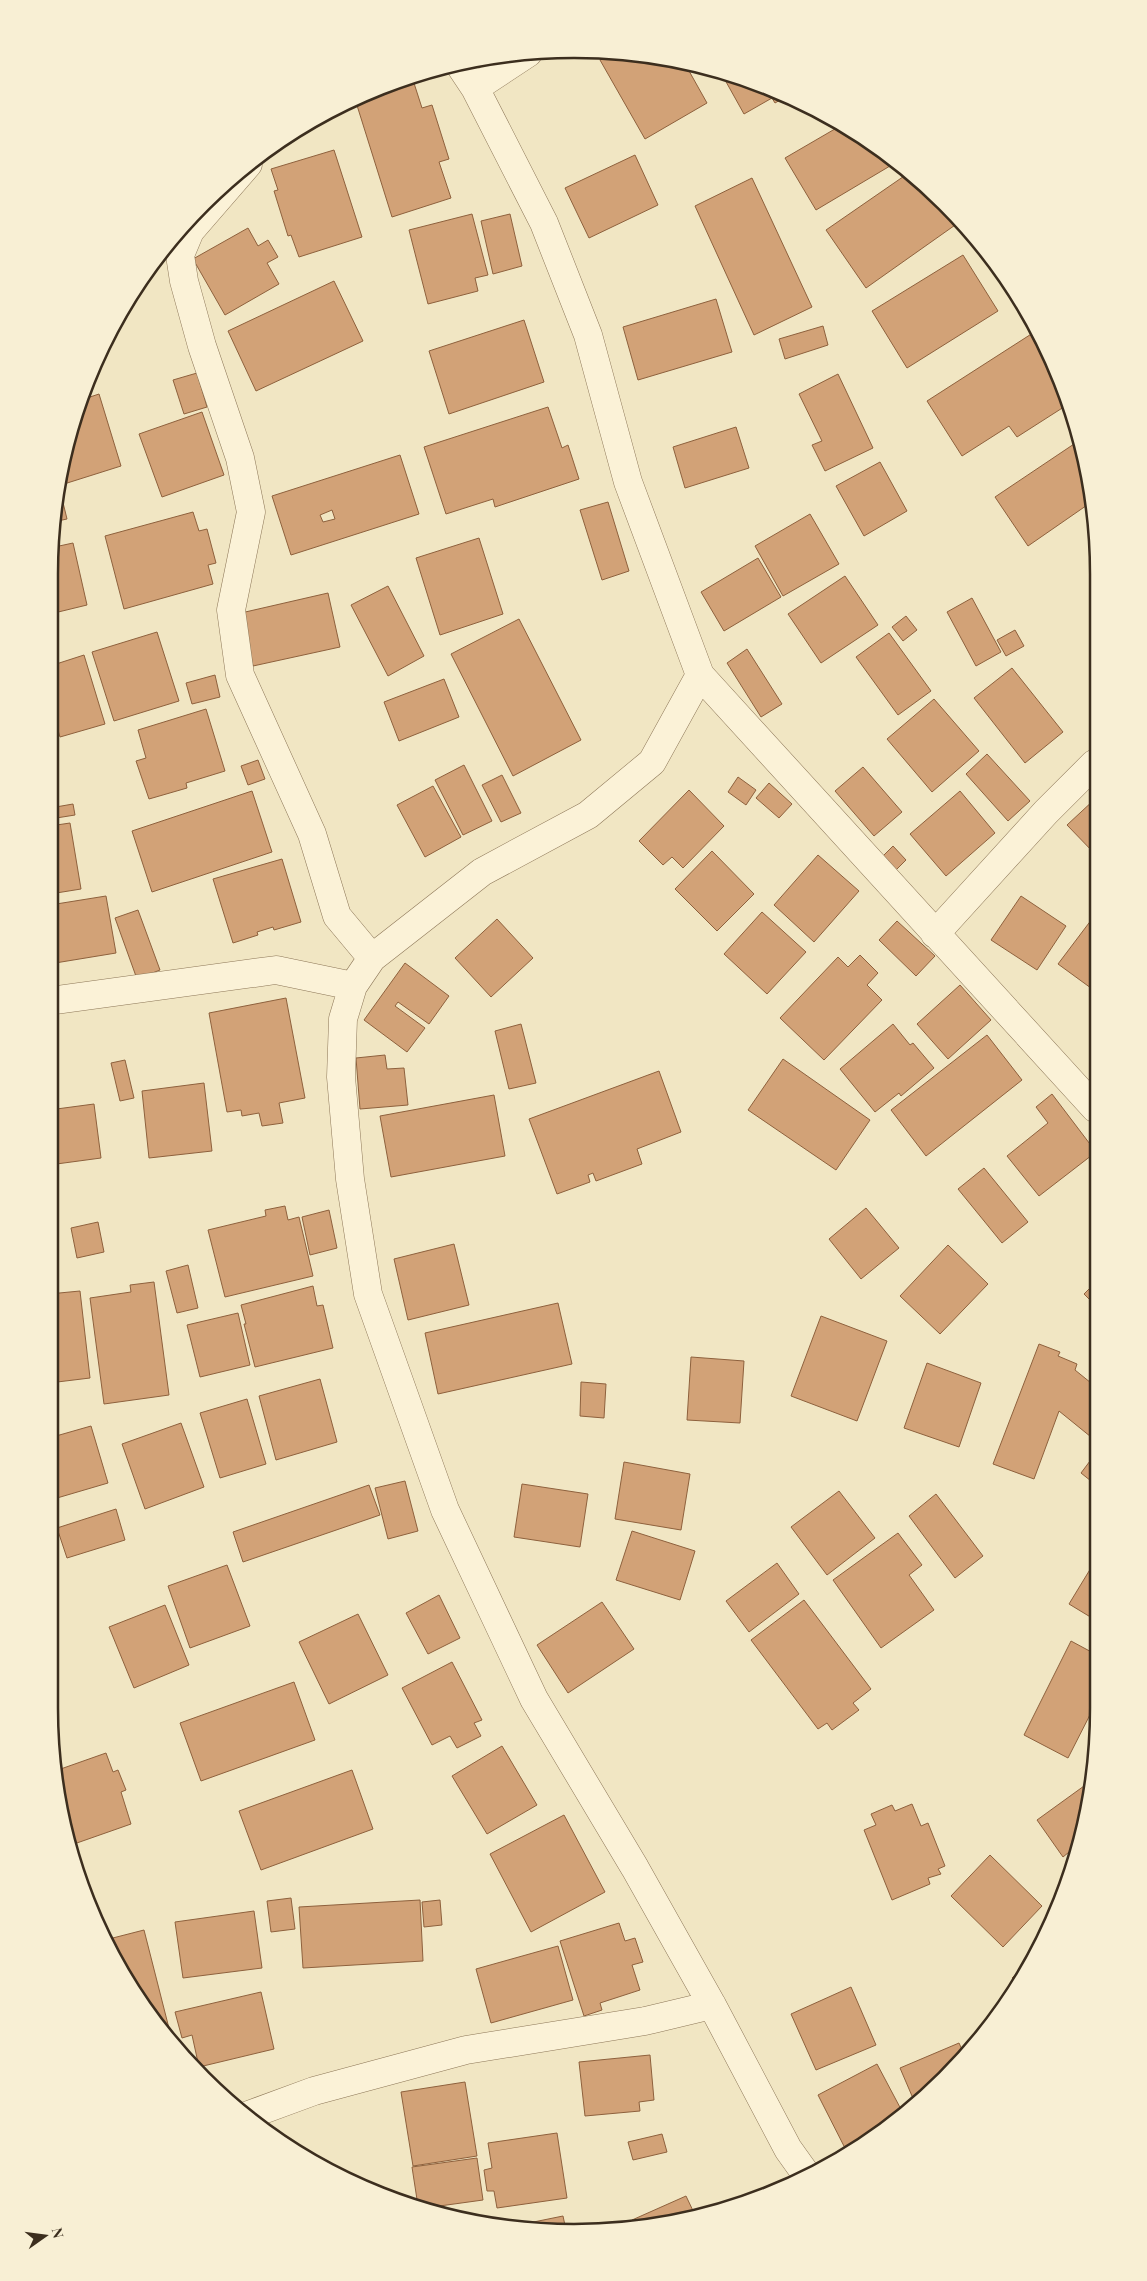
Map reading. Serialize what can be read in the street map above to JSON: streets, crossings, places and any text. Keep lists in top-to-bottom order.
{
  "north": "right"
}
